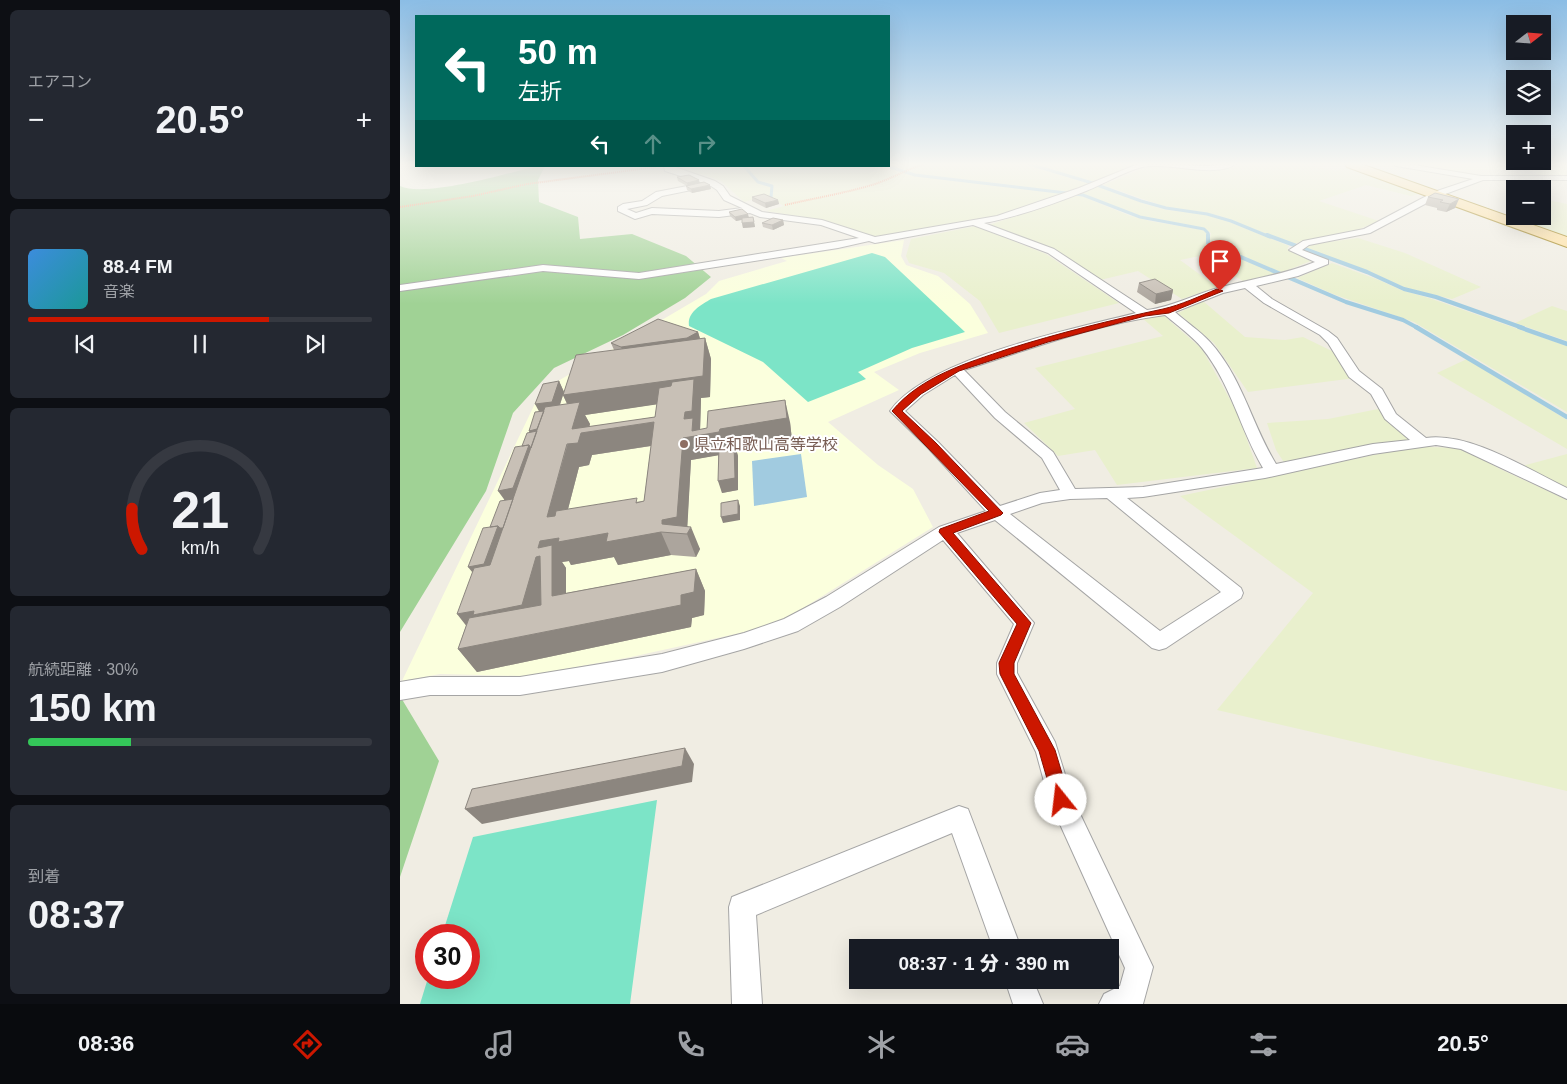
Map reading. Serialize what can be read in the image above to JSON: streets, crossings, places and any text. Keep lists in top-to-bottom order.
{
  "places": ["県立和歌山高等学校"],
  "north": "right",
  "page": {
    "tile": [
      "エアコン",
      ["航続距離 · 30%", "150 km"],
      ["到着", "08:37"]
    ],
    "map_buttons": ["+", "−"],
    "turn": ["50 m", "左折"],
    "heat": ["−", "20.5°", "+"],
    "song": ["88.4 FM", "音楽"],
    "limit": "30",
    "trip": "08:37 · 1 分 · 390 m",
    "tabs": ["08:36", "20.5°"],
    "gauge": ["21", "km/h"]
  }
}
